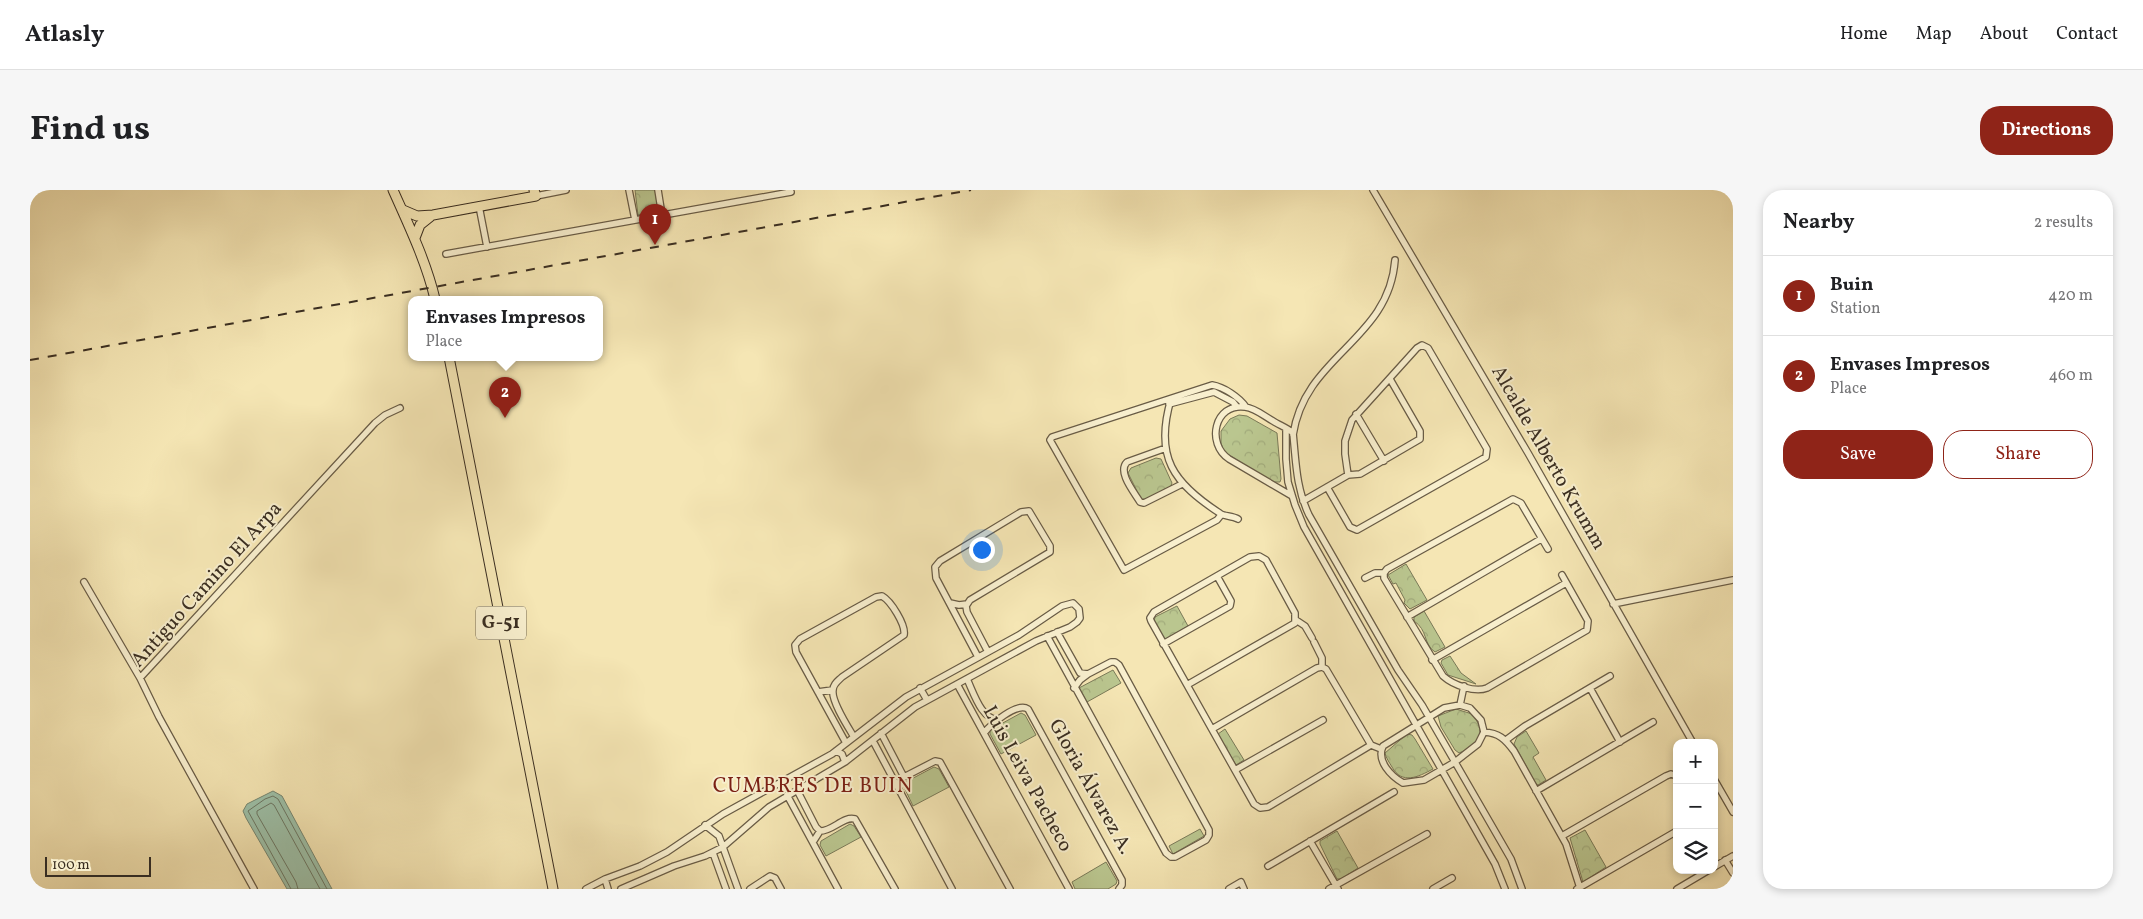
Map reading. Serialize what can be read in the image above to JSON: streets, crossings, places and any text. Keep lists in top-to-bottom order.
{
  "streets": {
    "main road": ["G-51"],
    "street": [
      "Alcalde Alberto Krumm",
      "Antiguo Camino El Arpa",
      "Luis Leiva Pacheco",
      "Gloria Álvarez A."
    ]
  },
  "crossings": [
    ["Luis Leiva Pacheco", "Gloria Álvarez A."]
  ],
  "districts": ["CUMBRES DE BUIN"],
  "scale_bar": "100 m",
  "page": {
    "header": "Atlasly",
    "nav": [
      "Home",
      "Map",
      "About",
      "Contact"
    ],
    "title": "Find us",
    "buttons": [
      "Directions",
      ["Save", "Share"]
    ],
    "heading": ["Nearby", "2 results"],
    "pins": ["1", "2"],
    "list": [
      {
        "mark": "1",
        "name": "Buin",
        "note": "Station",
        "value": "420 m"
      },
      {
        "mark": "2",
        "name": "Envases Impresos",
        "note": "Place",
        "value": "460 m"
      }
    ],
    "popup": ["Envases Impresos", "Place"],
    "map_buttons": ["+", "−"],
    "scale": "100 m"
  }
}
